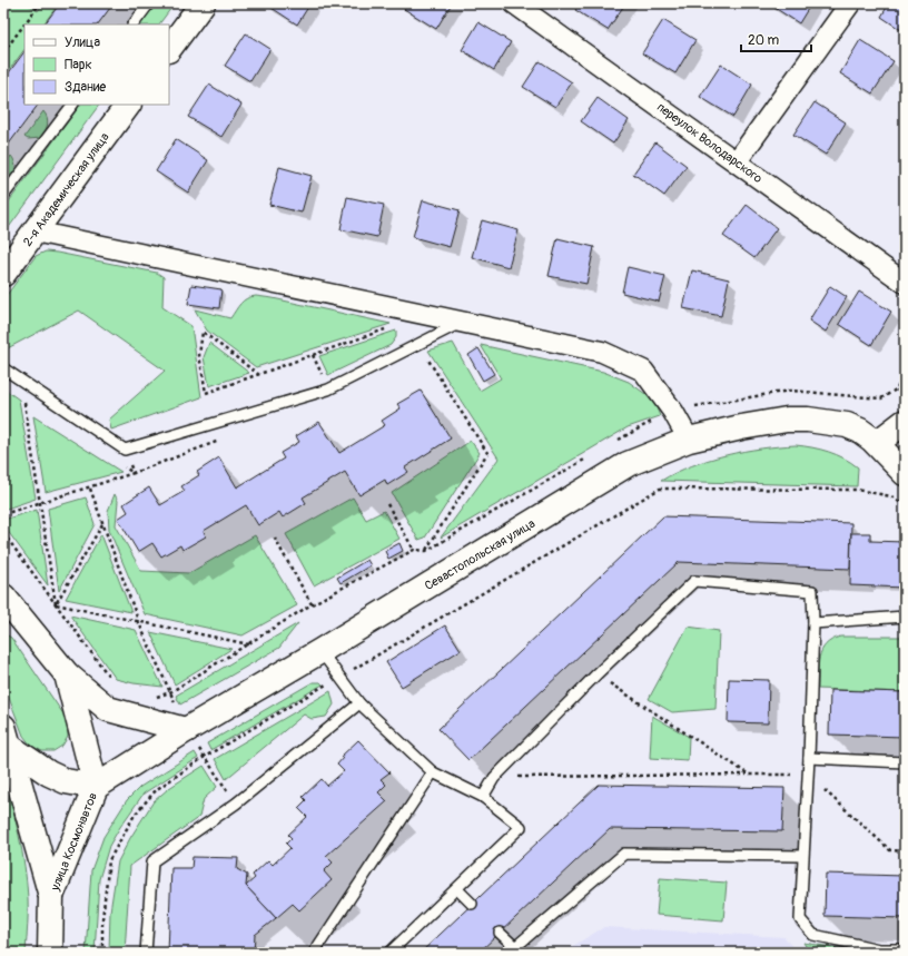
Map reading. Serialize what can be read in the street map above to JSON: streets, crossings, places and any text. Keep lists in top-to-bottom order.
{
  "streets": {
    "main road": ["2-я Академическая улица", "Севастопольская улица", "улица Космонавтов"],
    "street": ["переулок Володарского"]
  },
  "crossings": [
    ["Севастопольская улица", "улица Космонавтов"]
  ],
  "legend": ["Улица", "Парк", "Здание"],
  "scale_bar": "20 m"
}
